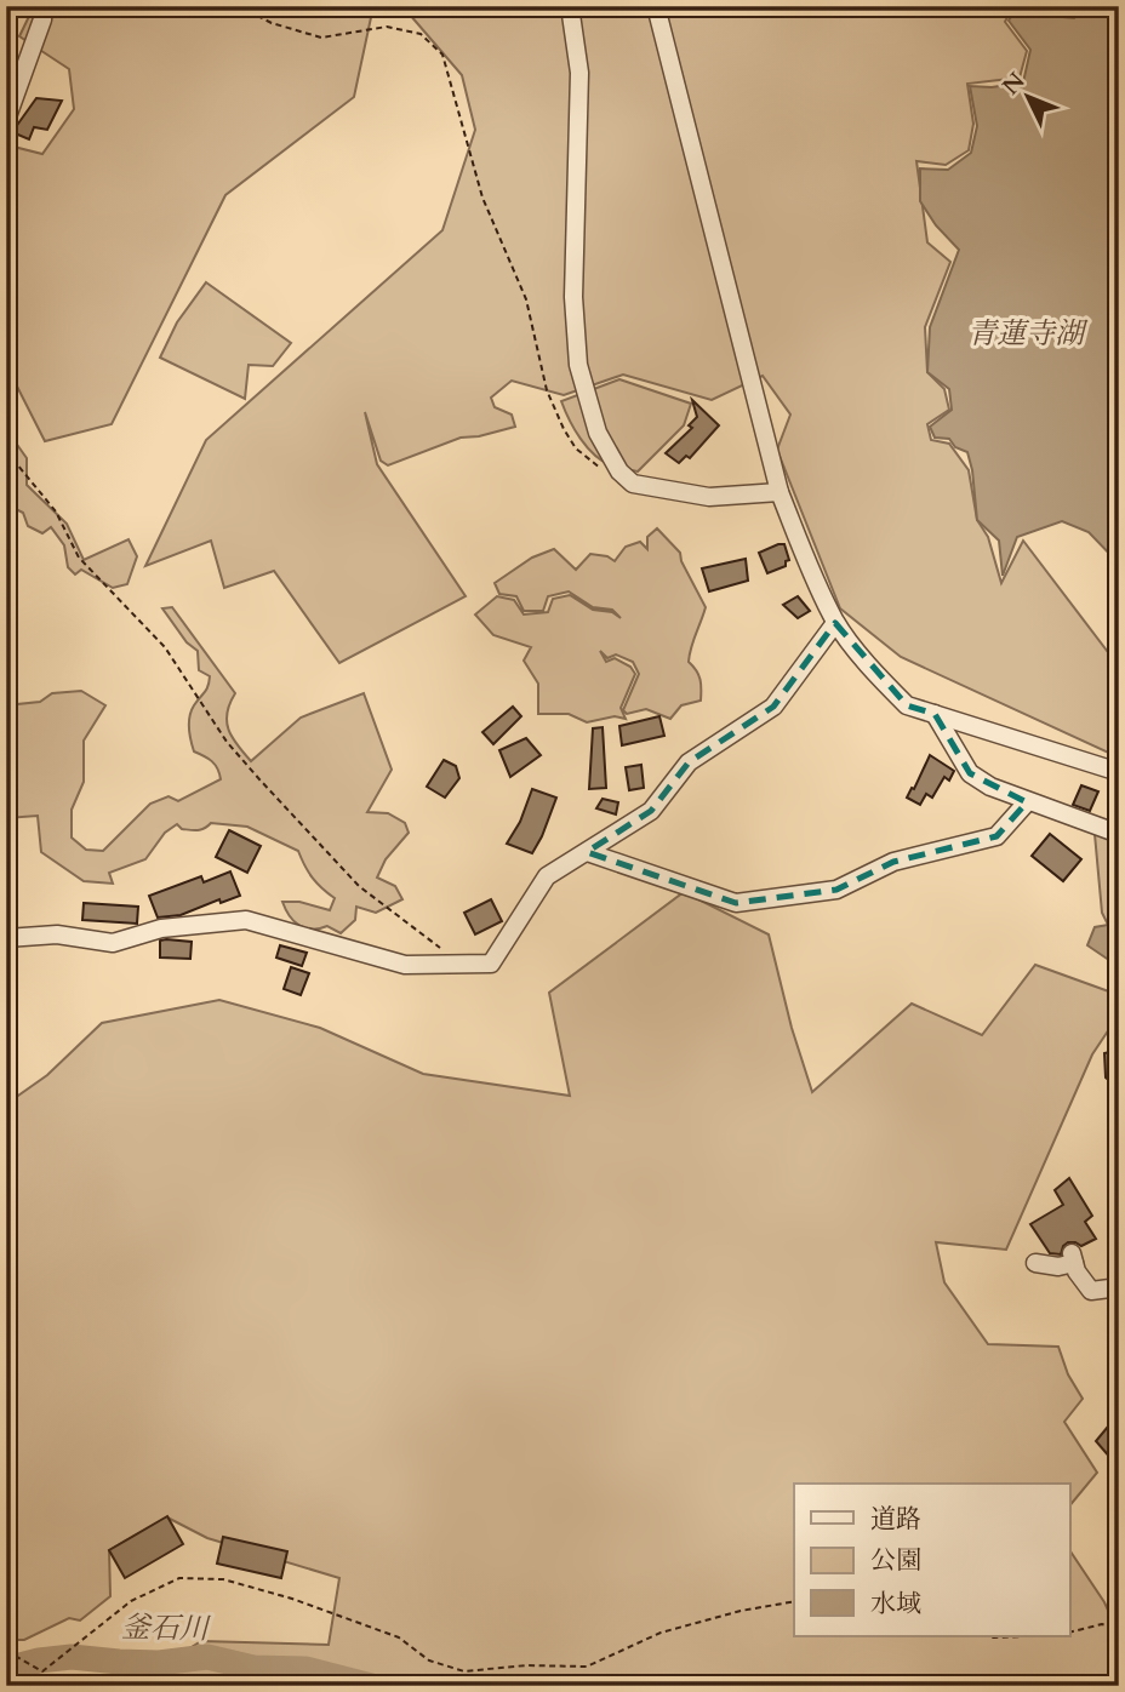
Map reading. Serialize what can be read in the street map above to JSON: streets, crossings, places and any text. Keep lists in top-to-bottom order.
{
  "water": ["青蓮寺湖", "釜石川"],
  "legend": ["道路", "公園", "水域"],
  "north": "top left"
}
